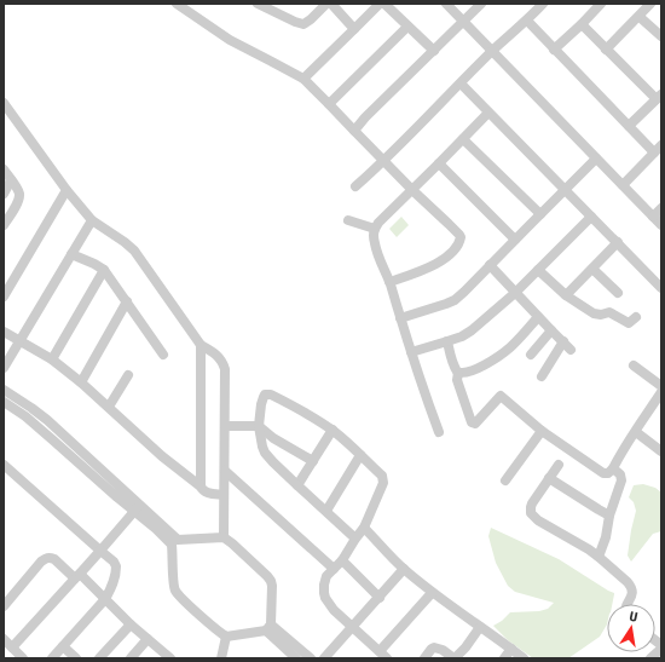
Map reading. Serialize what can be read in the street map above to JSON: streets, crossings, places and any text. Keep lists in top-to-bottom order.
{
  "north": "top"
}
